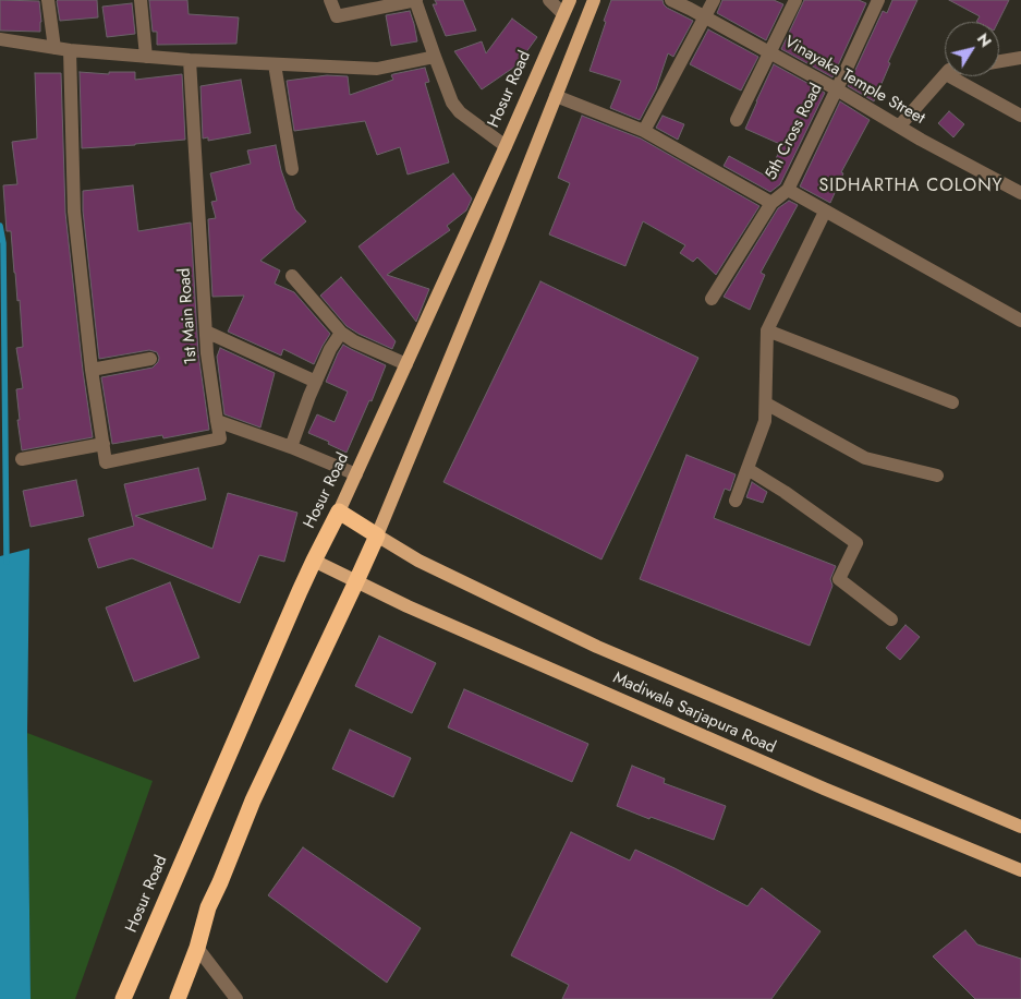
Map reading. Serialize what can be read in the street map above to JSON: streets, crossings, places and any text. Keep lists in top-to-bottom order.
{
  "streets": {
    "highway": ["Hosur Road"],
    "main road": ["Madiwala Sarjapura Road"],
    "street": ["Vinayaka Temple Street", "5th Cross Road", "1st Main Road"]
  },
  "crossings": [
    ["Vinayaka Temple Street", "5th Cross Road"],
    ["Hosur Road", "Madiwala Sarjapura Road"]
  ],
  "districts": ["SIDHARTHA COLONY"],
  "north": "top right"
}
